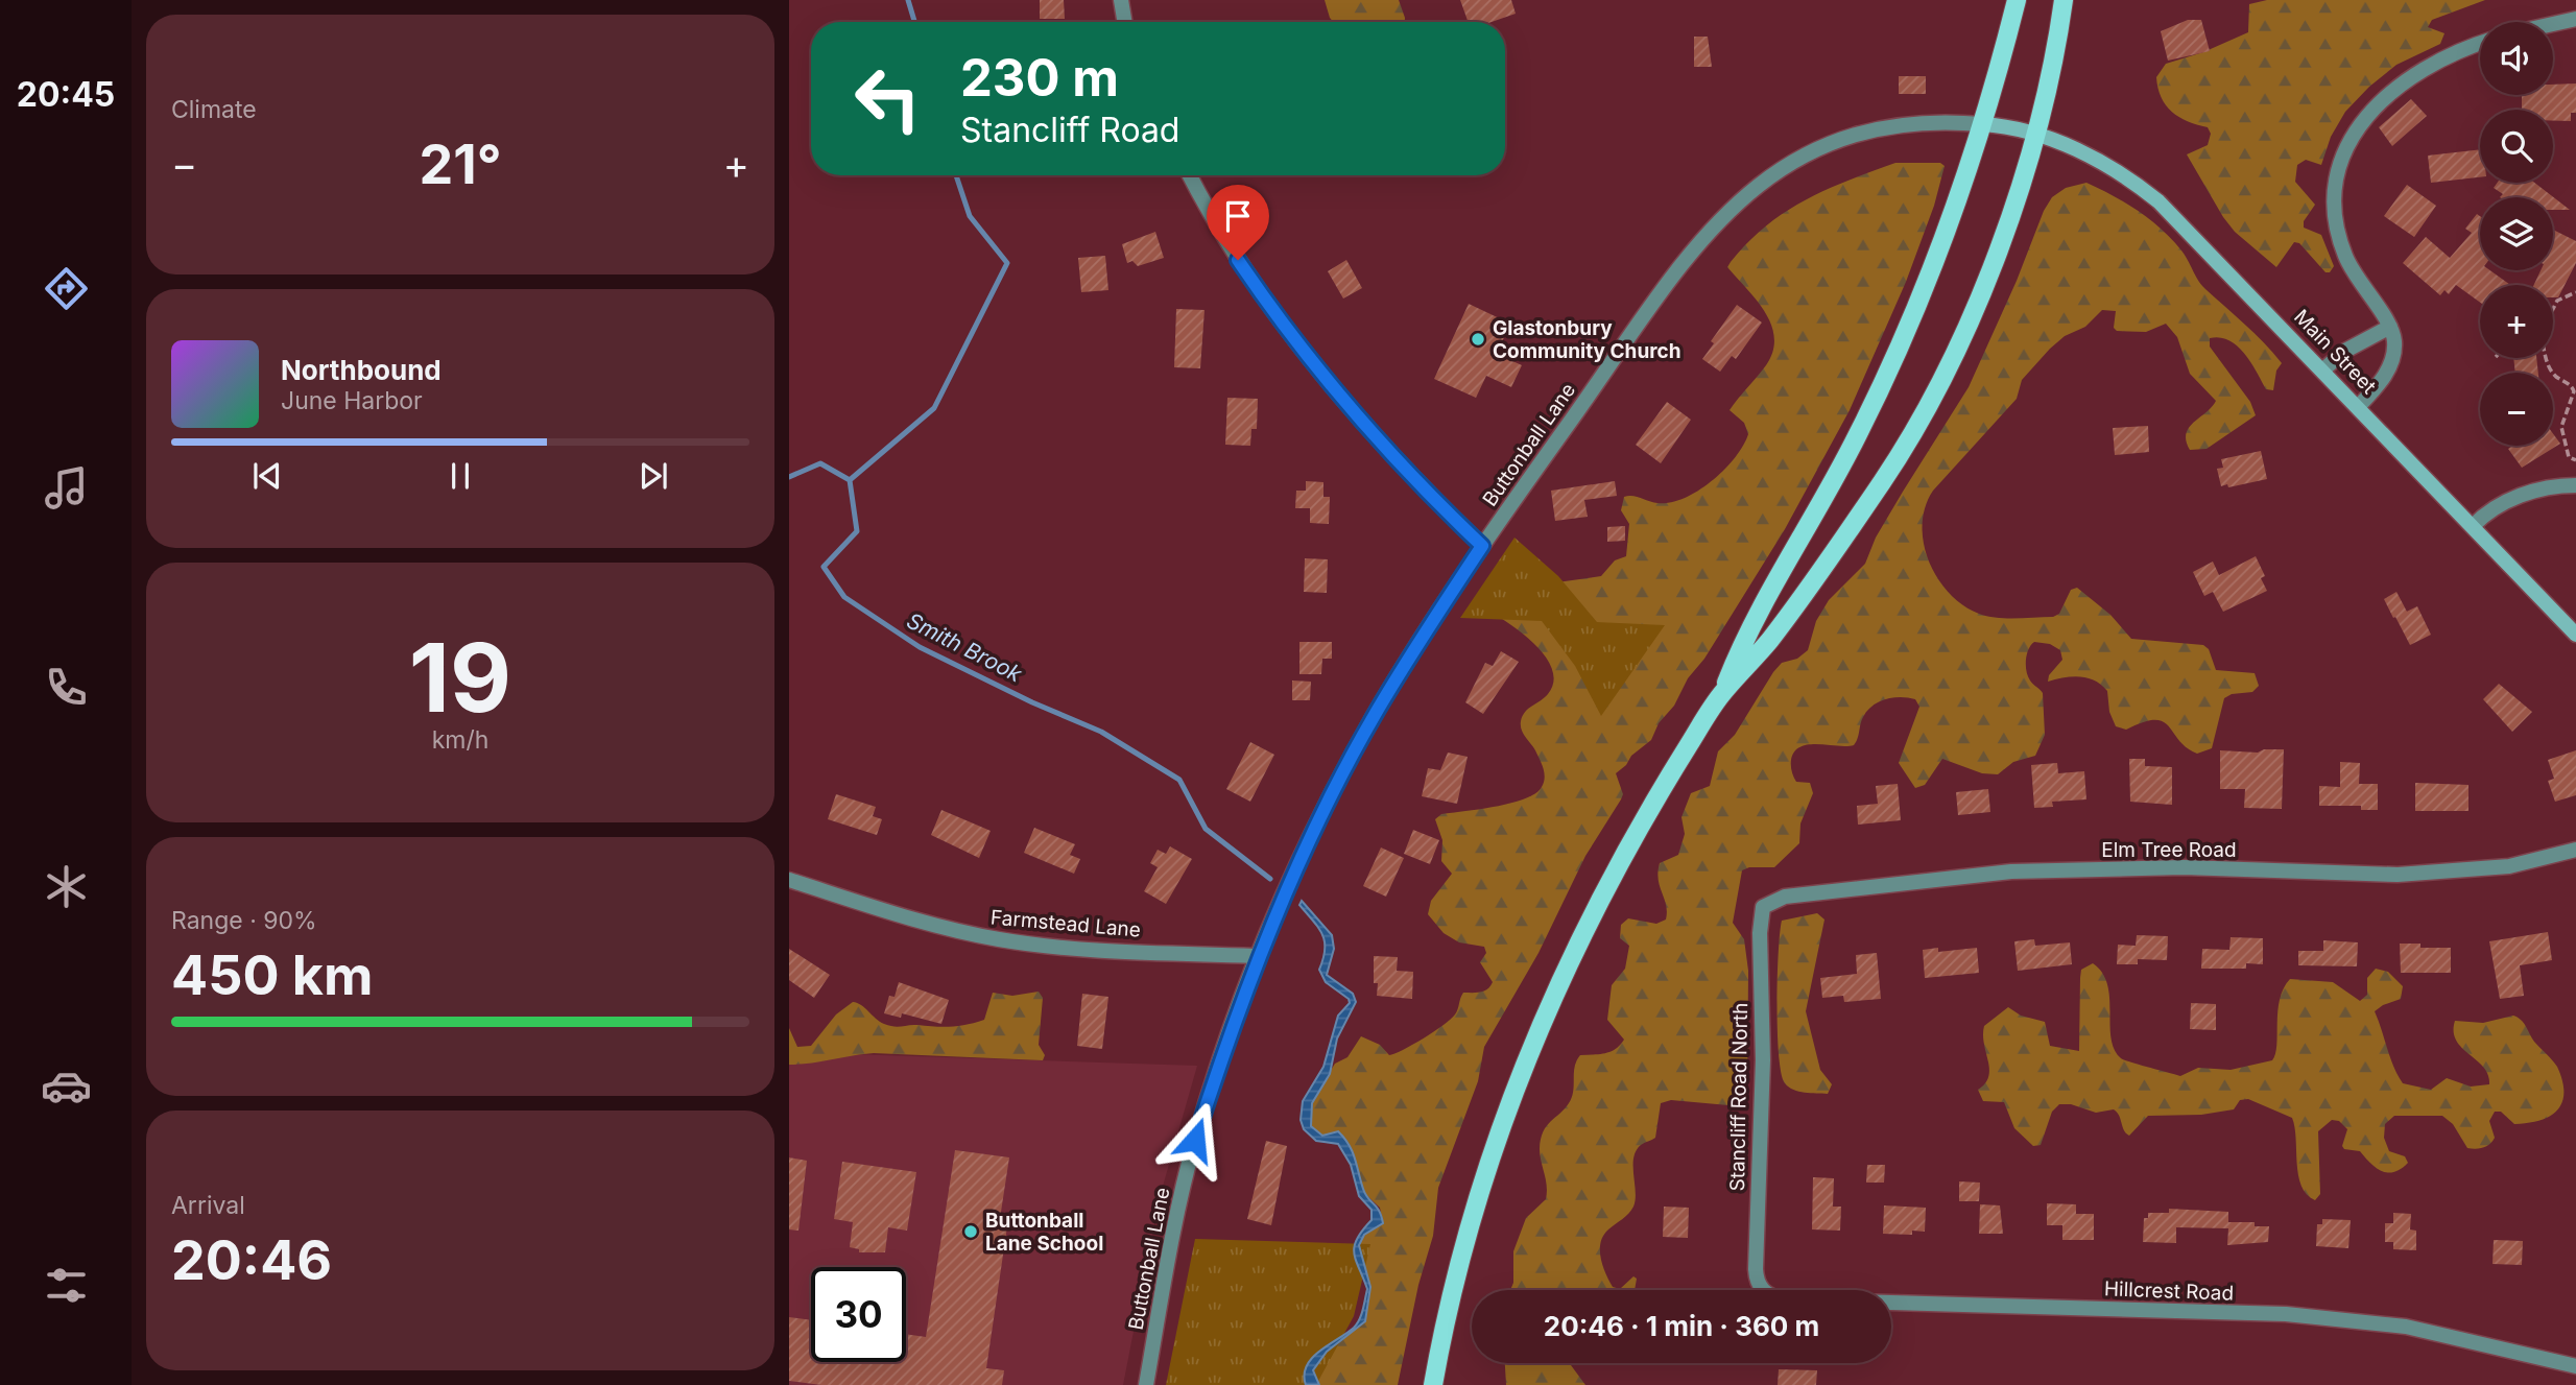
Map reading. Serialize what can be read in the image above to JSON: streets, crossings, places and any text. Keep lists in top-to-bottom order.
{
  "streets": {
    "main road": ["Main Street"],
    "street": [
      "Buttonball Lane",
      "Elm Tree Road",
      "Farmstead Lane",
      "Stancliff Road North",
      "Hillcrest Road"
    ]
  },
  "crossings": [
    ["Main Street", "Buttonball Lane"],
    ["Buttonball Lane", "Farmstead Lane"],
    ["Elm Tree Road", "Stancliff Road North"],
    ["Stancliff Road North", "Hillcrest Road"]
  ],
  "water": ["Smith Brook"],
  "places": ["Glastonbury Community Church", "Buttonball Lane School"],
  "page": {
    "tabs": "20:45",
    "tile": [
      "Climate",
      ["19", "km/h"],
      ["Range · 90%", "450 km"],
      ["Arrival", "20:46"]
    ],
    "map_buttons": ["+", "−"],
    "turn": ["230 m", "Stancliff Road"],
    "heat": ["−", "21°", "+"],
    "song": ["Northbound", "June Harbor"],
    "limit": "30",
    "trip": "20:46 · 1 min · 360 m"
  }
}
